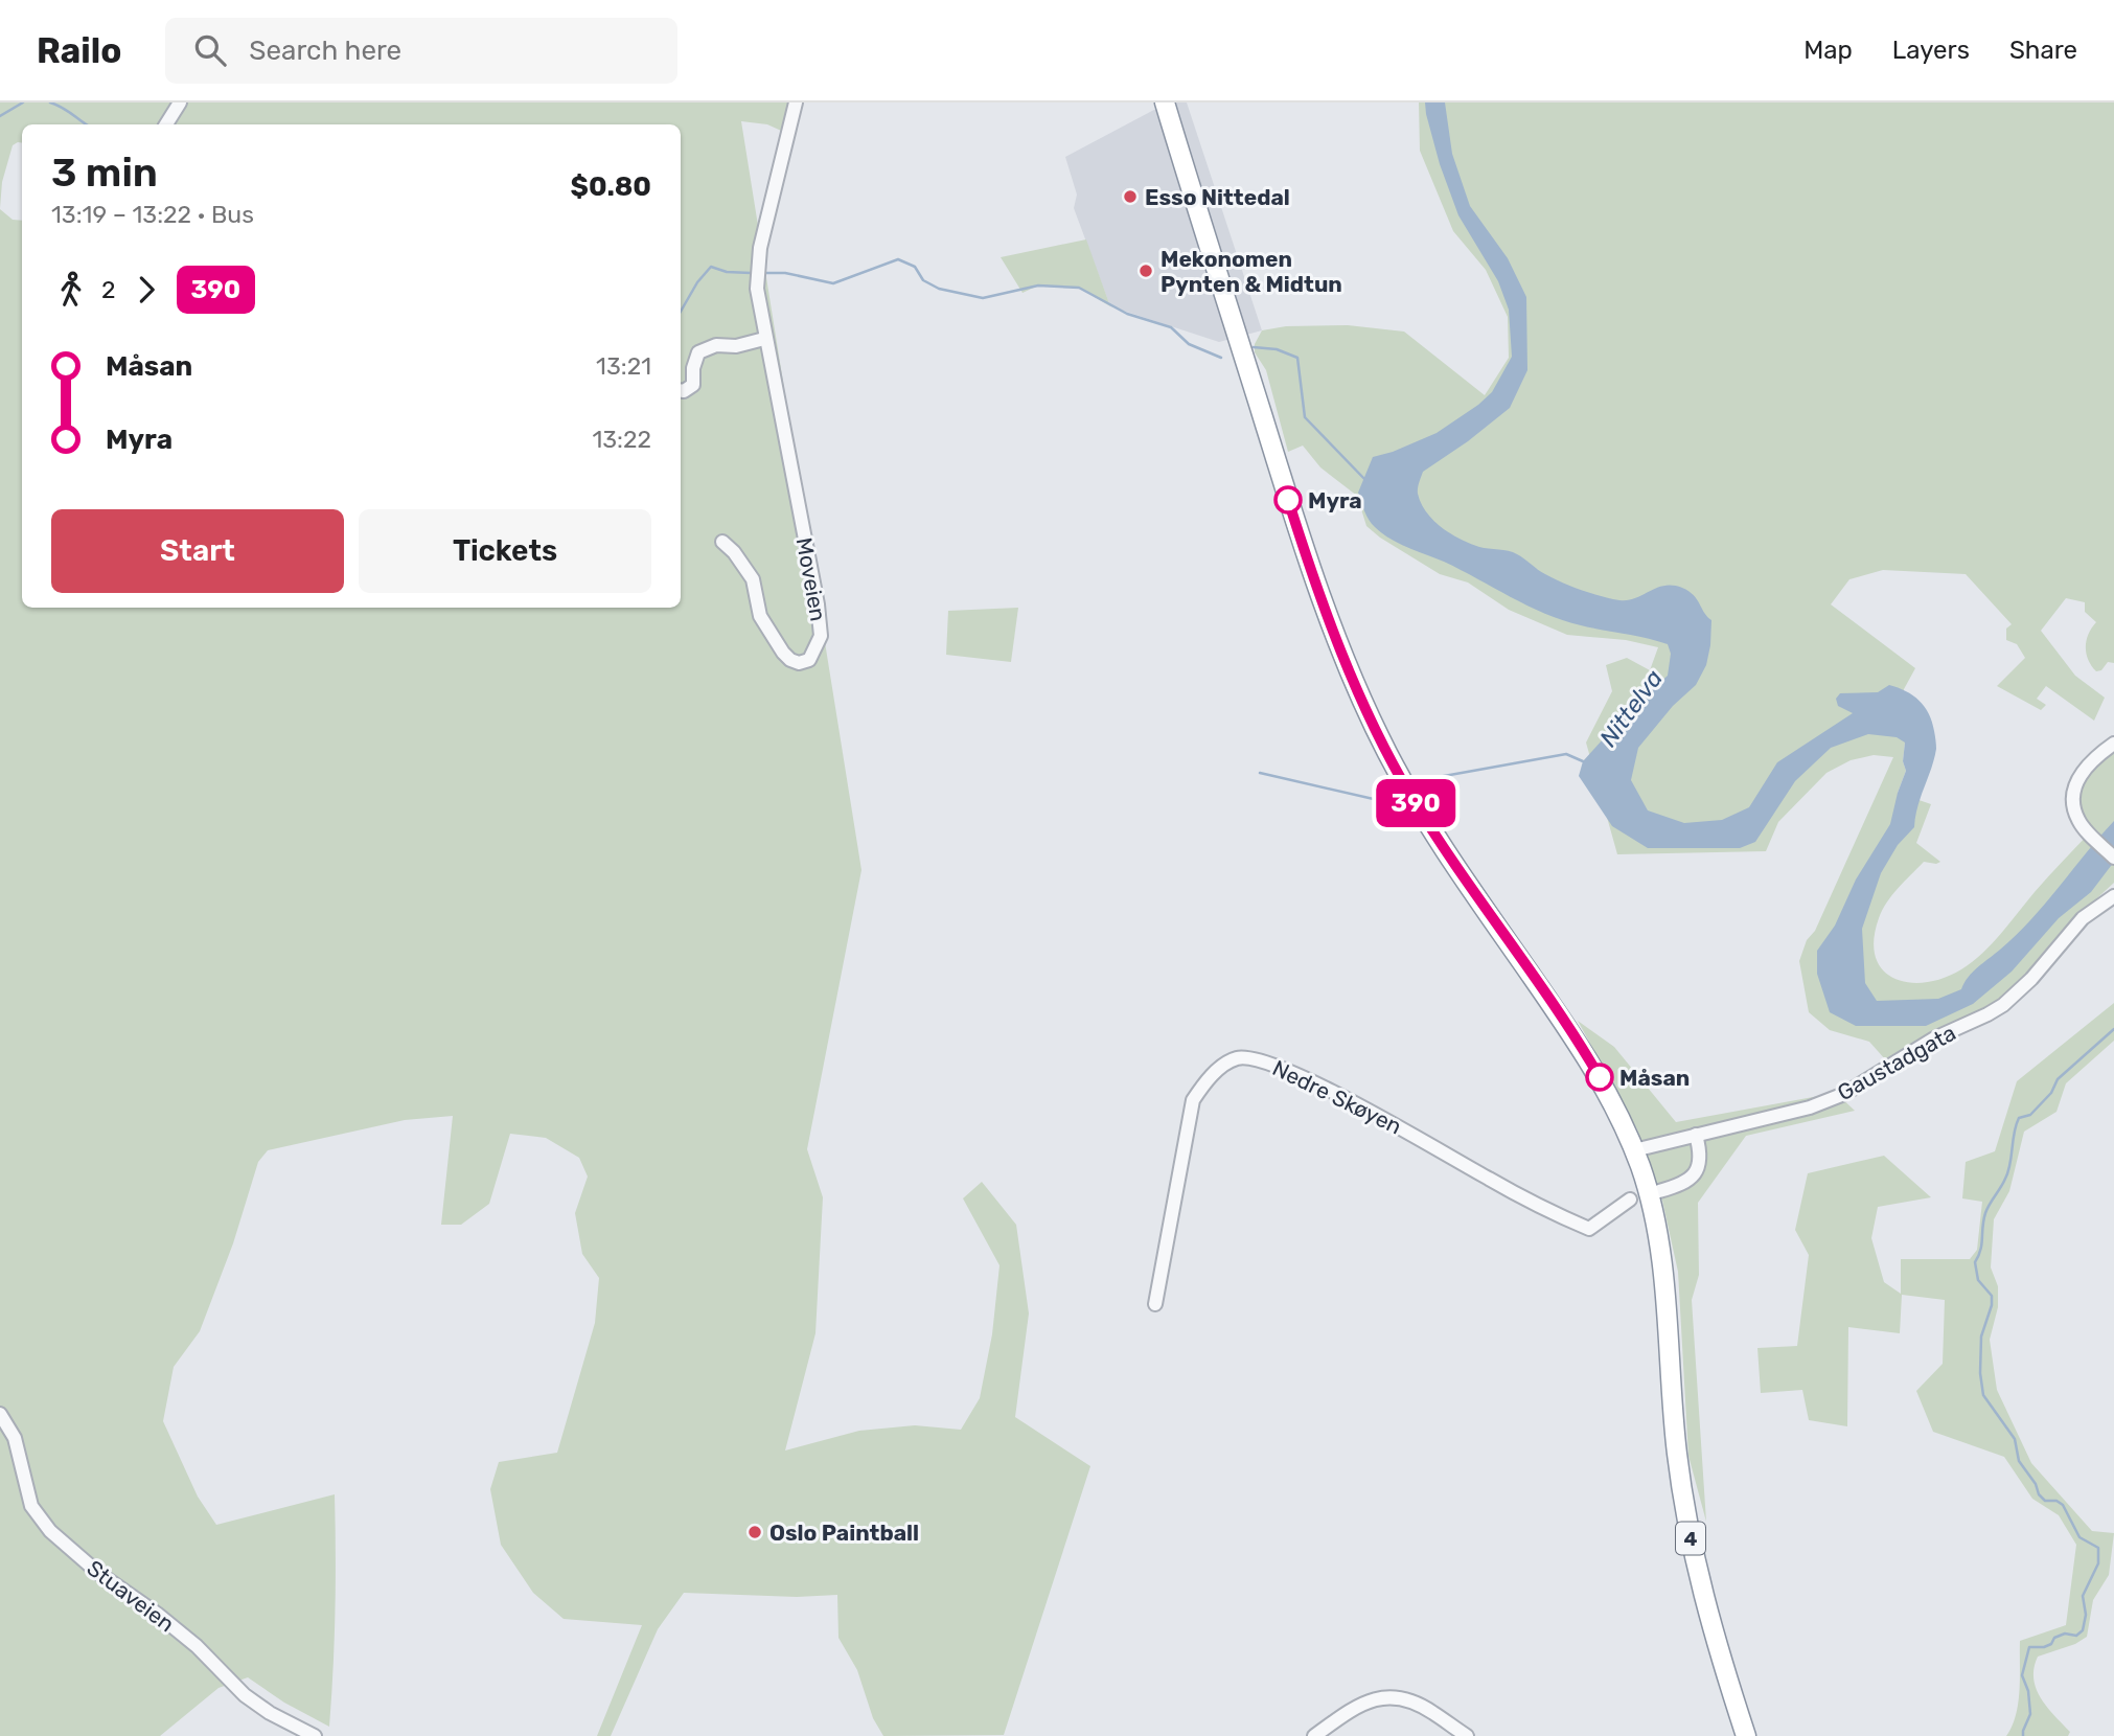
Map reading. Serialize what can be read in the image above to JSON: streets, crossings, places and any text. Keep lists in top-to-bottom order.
{
  "streets": {
    "highway": ["4"],
    "street": [
      "Moveien",
      "Gaustadgata",
      "Nedre Skøyen",
      "Stuaveien"
    ]
  },
  "crossings": [
    ["Gaustadgata", "4"]
  ],
  "water": ["Nittelva"],
  "places": [
    "Esso Nittedal",
    "Mekonomen Pynten & Midtun",
    "Myra",
    "Måsan",
    "Oslo Paintball"
  ],
  "lines": ["bus line 390"],
  "page": {
    "header": "Railo",
    "search": "Search here",
    "nav": ["Map", "Layers", "Share"],
    "on_map": "390",
    "heading": ["3 min", "13:19 – 13:22 · Bus", "$0.80"],
    "legs": ["2", "390"],
    "list": [
      {
        "name": "Måsan",
        "value": "13:21"
      },
      {
        "name": "Myra",
        "value": "13:22"
      }
    ],
    "buttons": ["Start", "Tickets"]
  }
}
